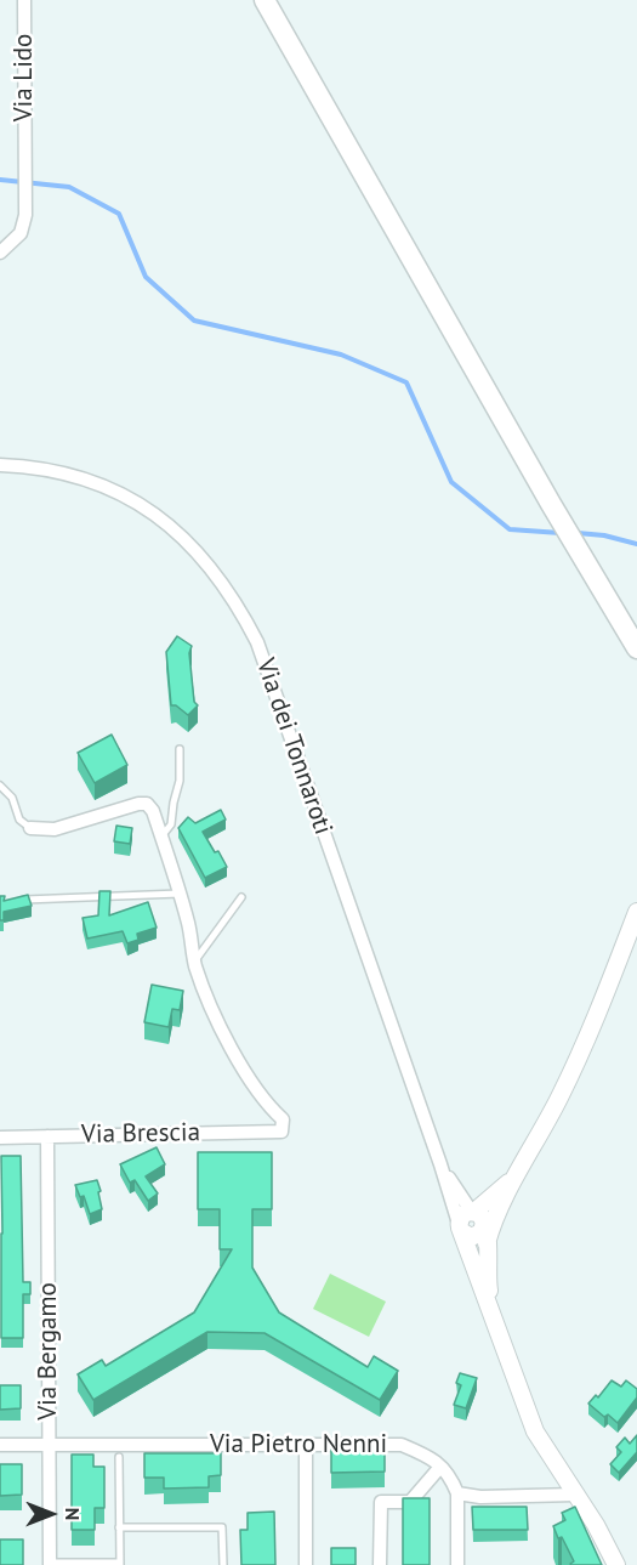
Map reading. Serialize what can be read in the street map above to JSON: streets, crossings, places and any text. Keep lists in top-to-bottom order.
{
  "streets": {
    "street": [
      "Via Lido",
      "Via dei Tonnaroti",
      "Via Brescia",
      "Via Bergamo",
      "Via Pietro Nenni"
    ]
  },
  "crossings": [
    ["Via Brescia", "Via Bergamo"],
    ["Via Bergamo", "Via Pietro Nenni"]
  ],
  "north": "right"
}
